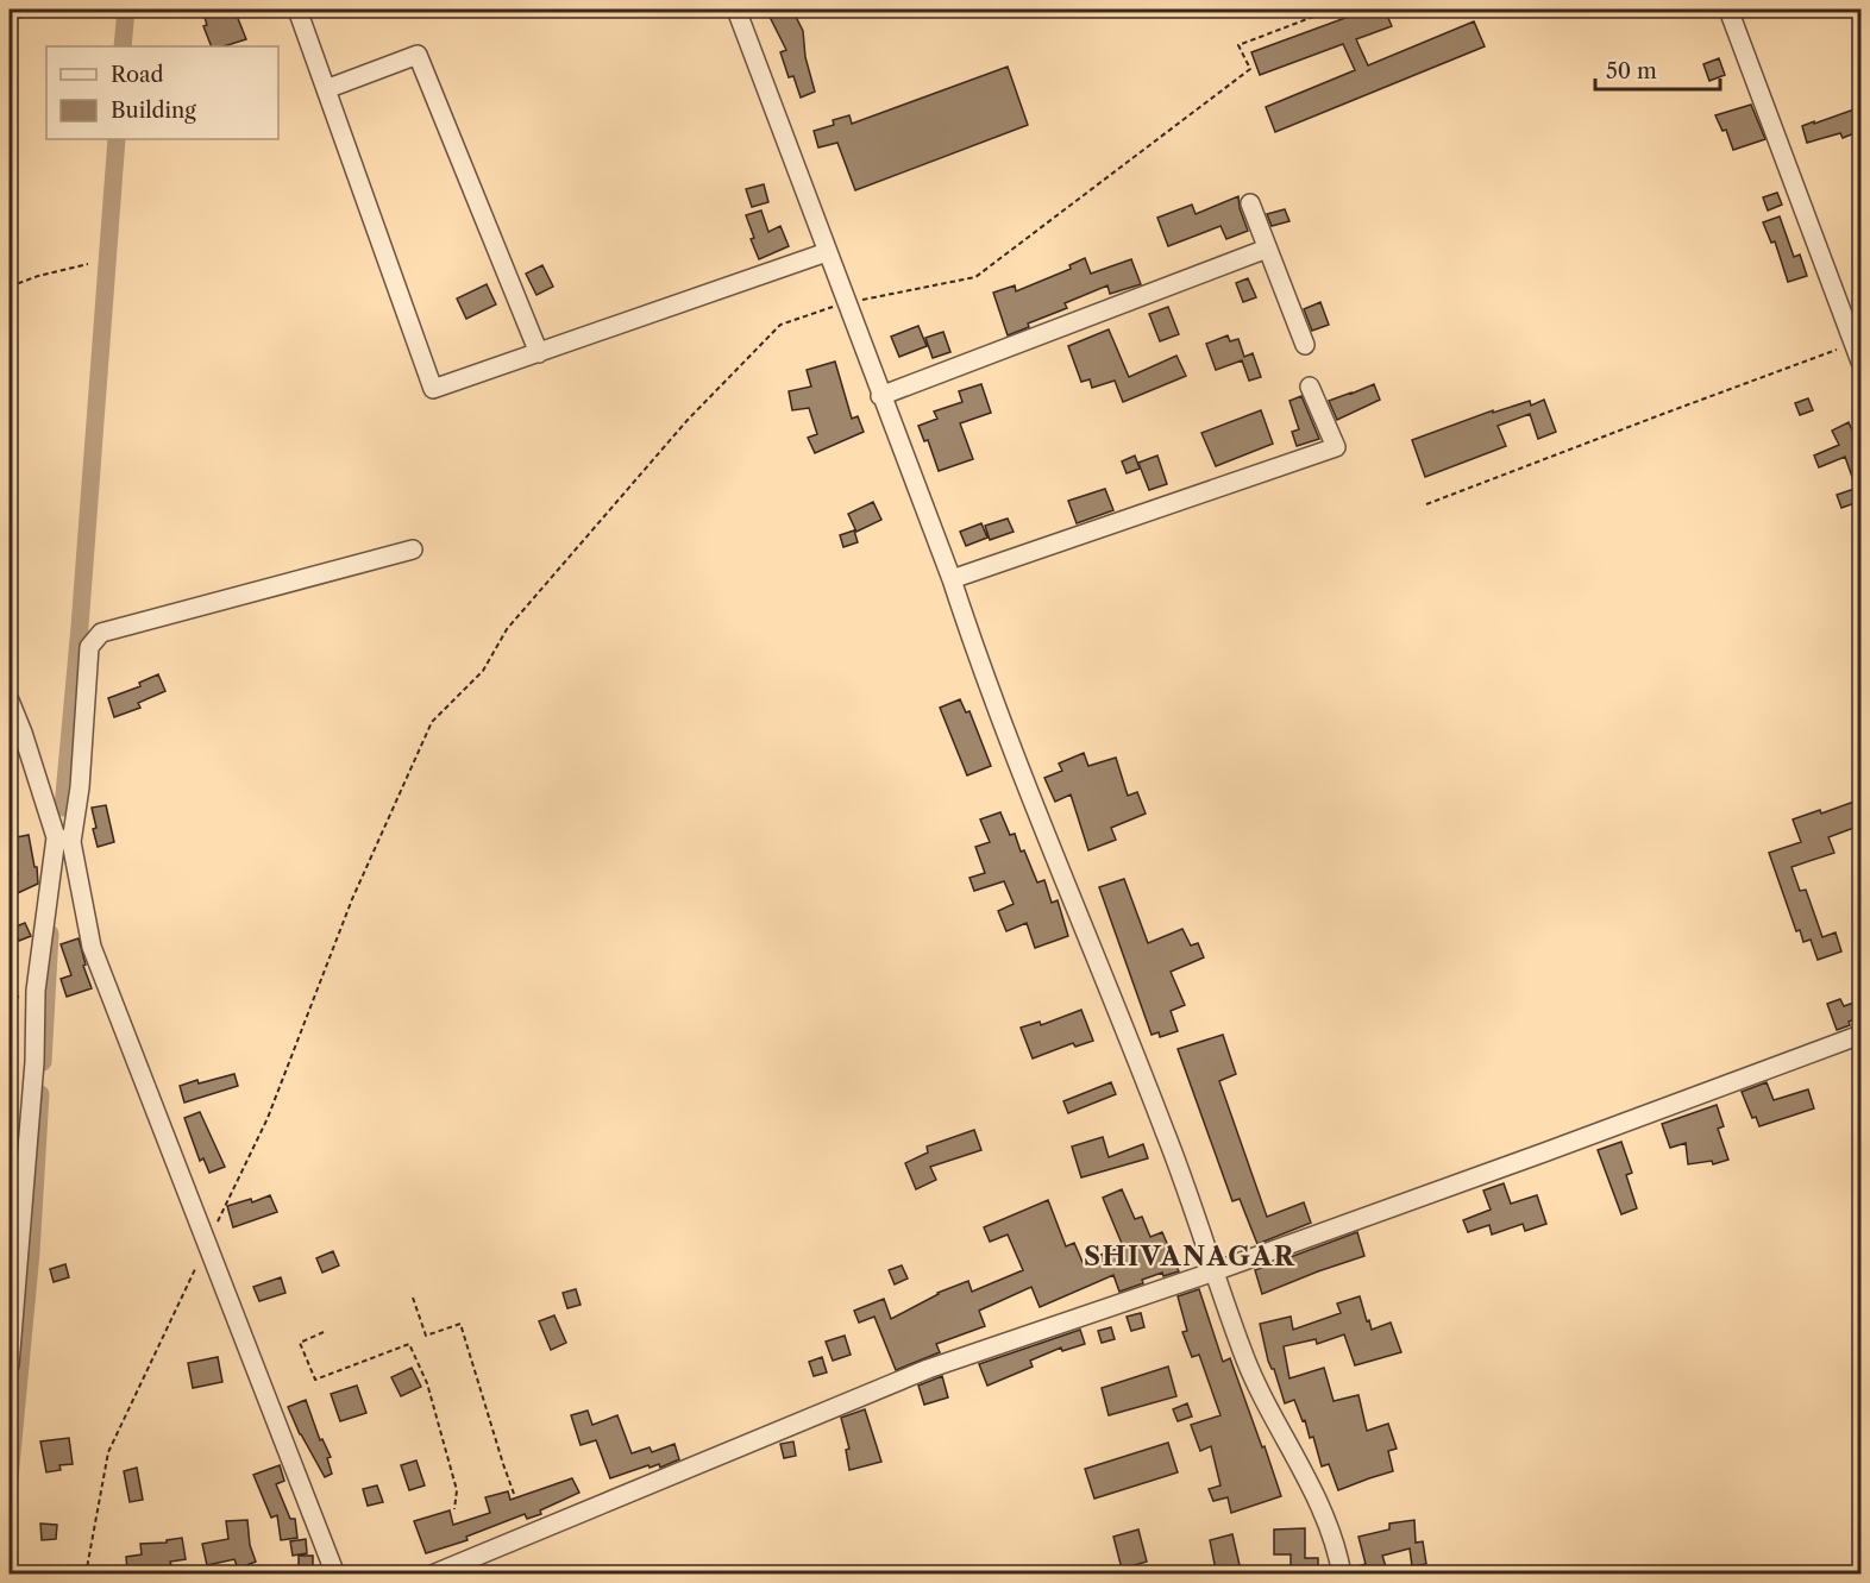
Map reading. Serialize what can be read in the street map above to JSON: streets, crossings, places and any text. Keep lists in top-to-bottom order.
{
  "districts": ["SHIVANAGAR"],
  "legend": ["Road", "Building"],
  "scale_bar": "50 m"
}
